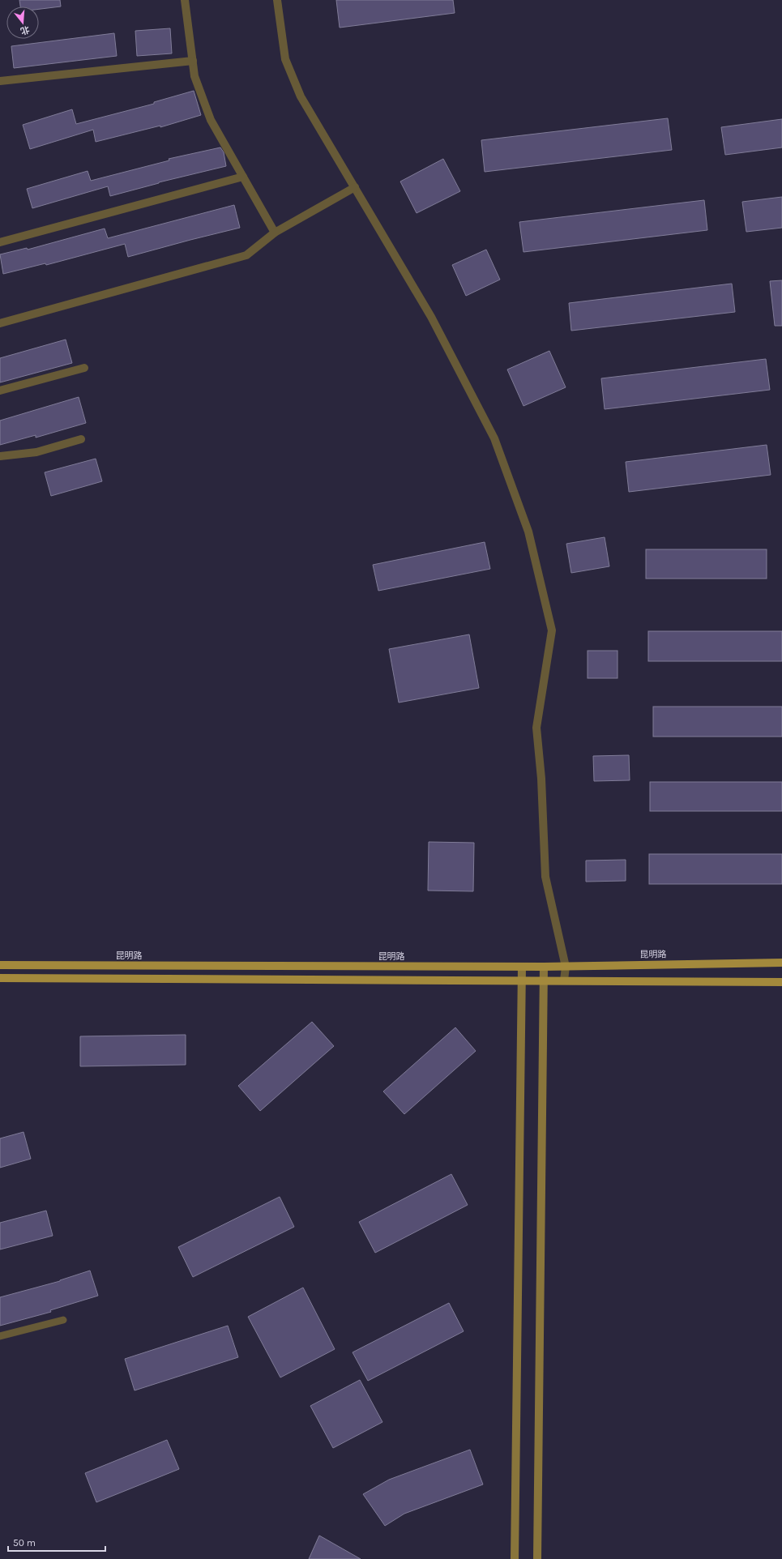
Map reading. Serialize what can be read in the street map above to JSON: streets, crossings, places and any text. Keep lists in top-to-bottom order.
{
  "streets": {
    "main road": ["昆明路"]
  },
  "scale_bar": "50 m",
  "north": "bottom"
}
